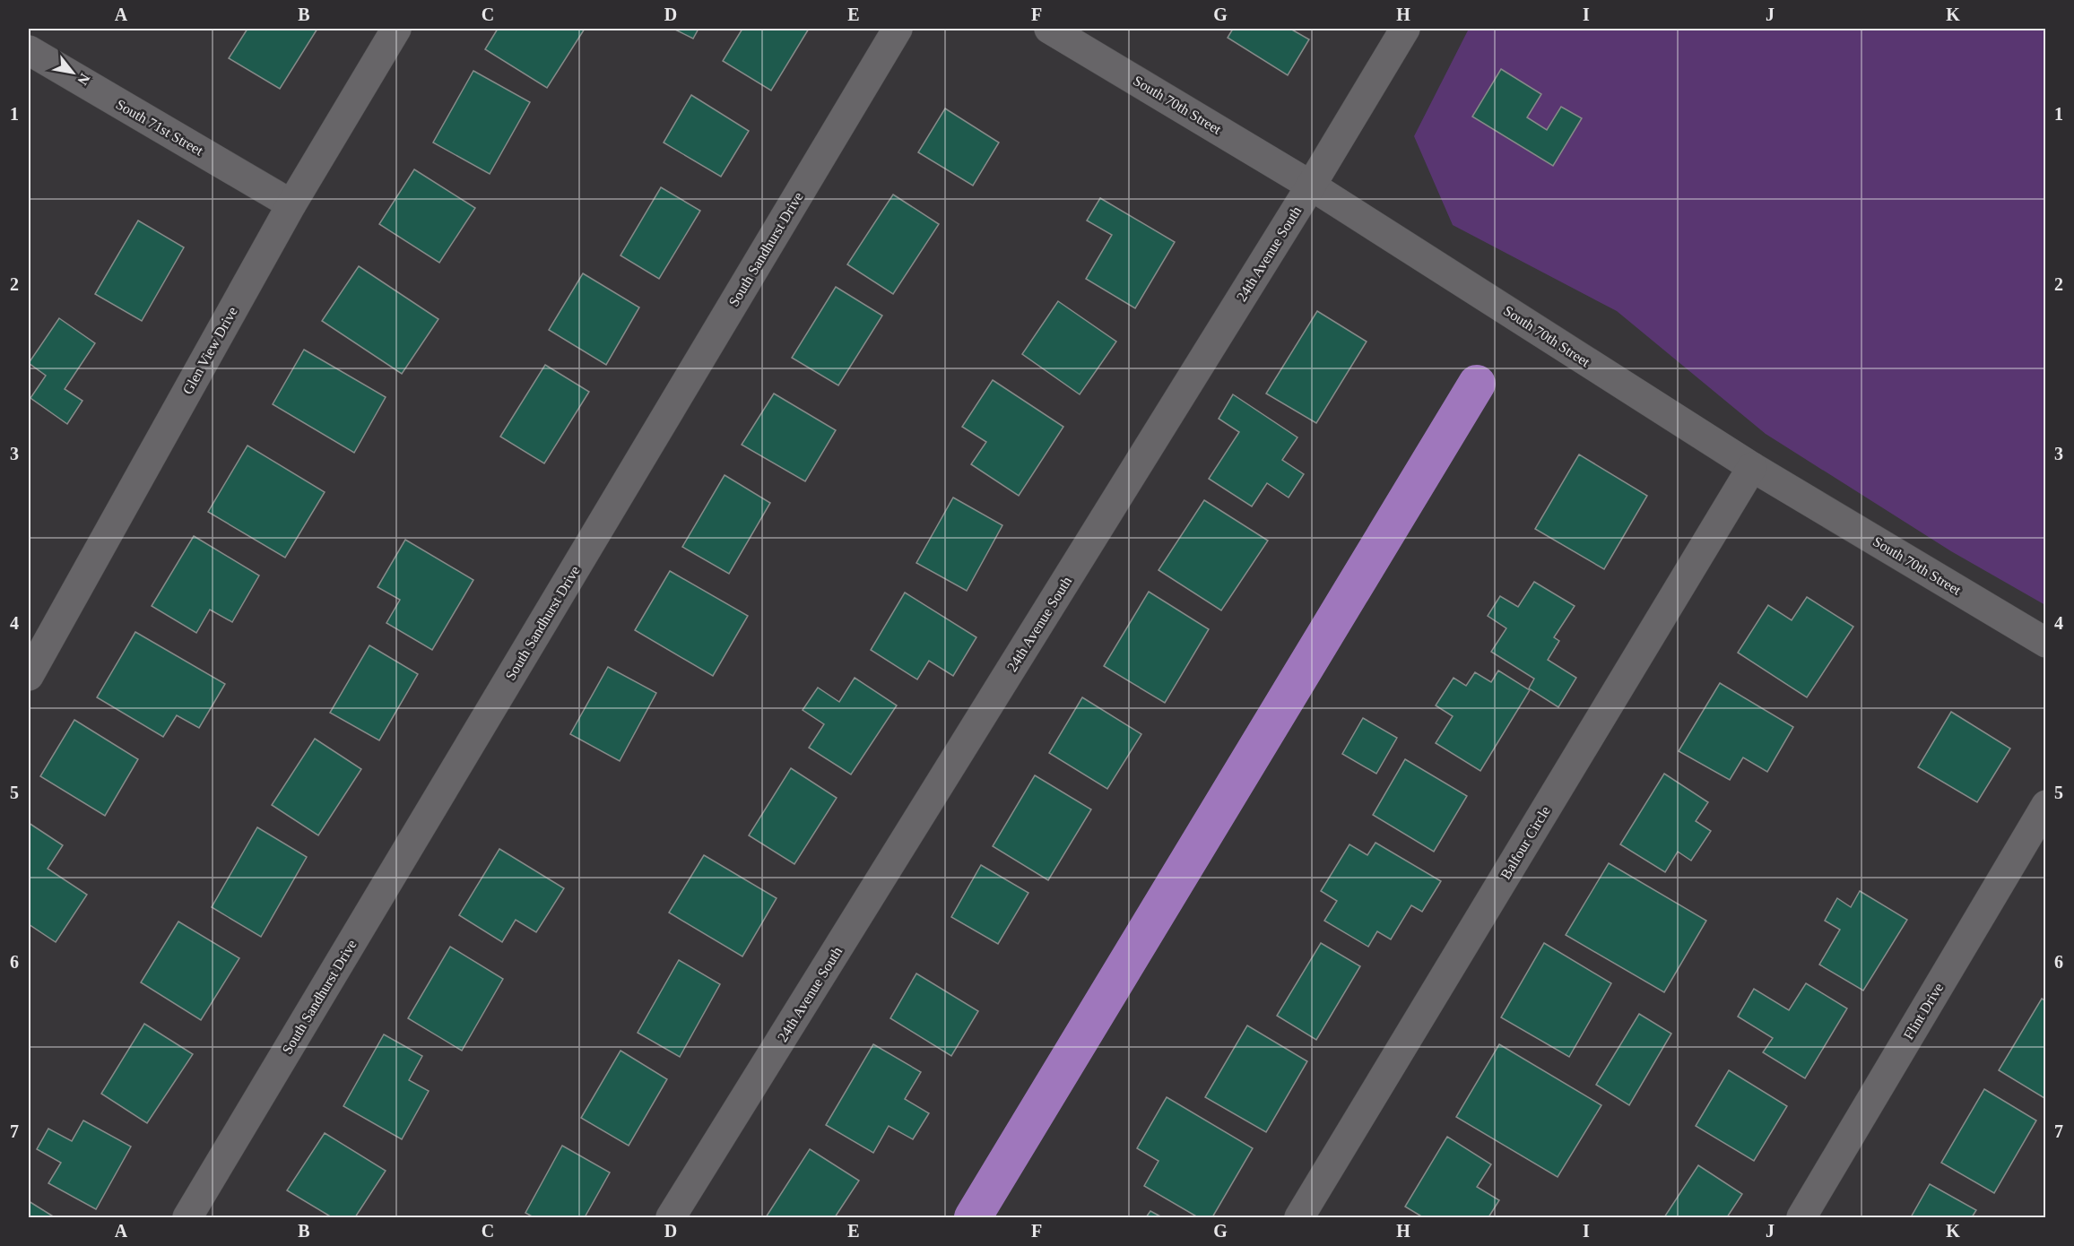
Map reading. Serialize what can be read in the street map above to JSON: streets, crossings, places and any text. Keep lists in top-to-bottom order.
{
  "streets": {
    "street": [
      "South 70th Street",
      "South 71st Street",
      "South Sandhurst Drive",
      "24th Avenue South",
      "Glen View Drive",
      "Balfour Circle",
      "Flint Drive"
    ]
  },
  "crossings": [
    ["South 70th Street", "24th Avenue South"],
    ["South 70th Street", "Balfour Circle"],
    ["South 71st Street", "Glen View Drive"]
  ],
  "north": "bottom right",
  "grid": {
    "columns": [
      "A",
      "B",
      "C",
      "D",
      "E",
      "F",
      "G",
      "H",
      "I",
      "J",
      "K"
    ],
    "rows": [
      "1",
      "2",
      "3",
      "4",
      "5",
      "6",
      "7"
    ]
  }
}
